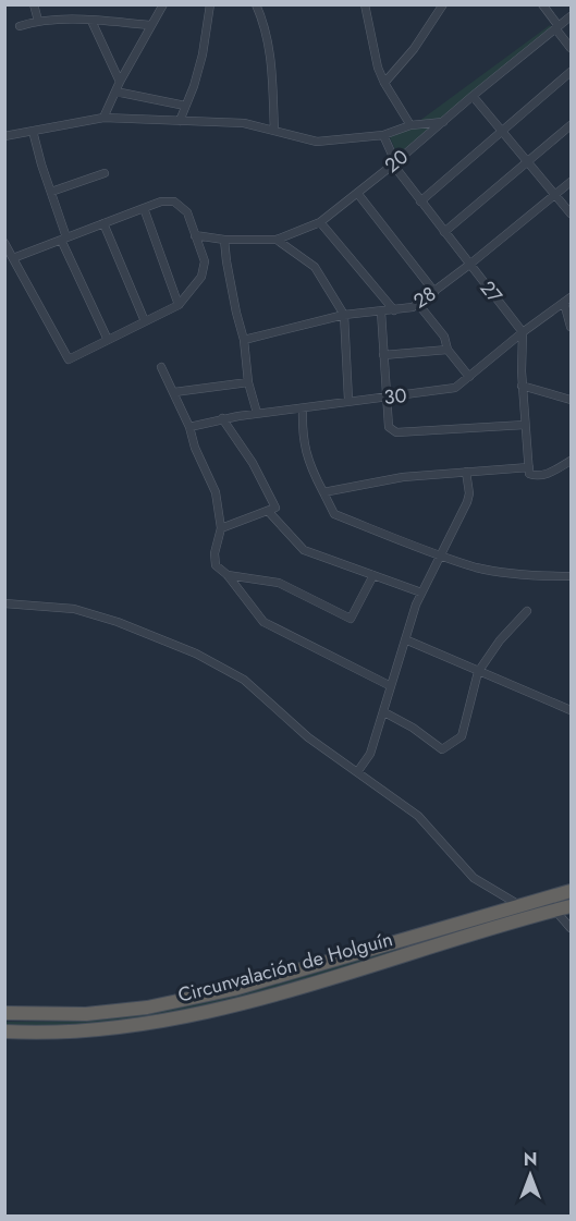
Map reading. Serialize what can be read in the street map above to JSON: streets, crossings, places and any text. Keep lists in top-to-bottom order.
{
  "streets": {
    "highway": ["Circunvalación de Holguín"],
    "street": [
      "20",
      "27",
      "28",
      "30"
    ]
  },
  "crossings": [
    ["20", "27"],
    ["27", "28"],
    ["27", "30"]
  ],
  "north": "top"
}
